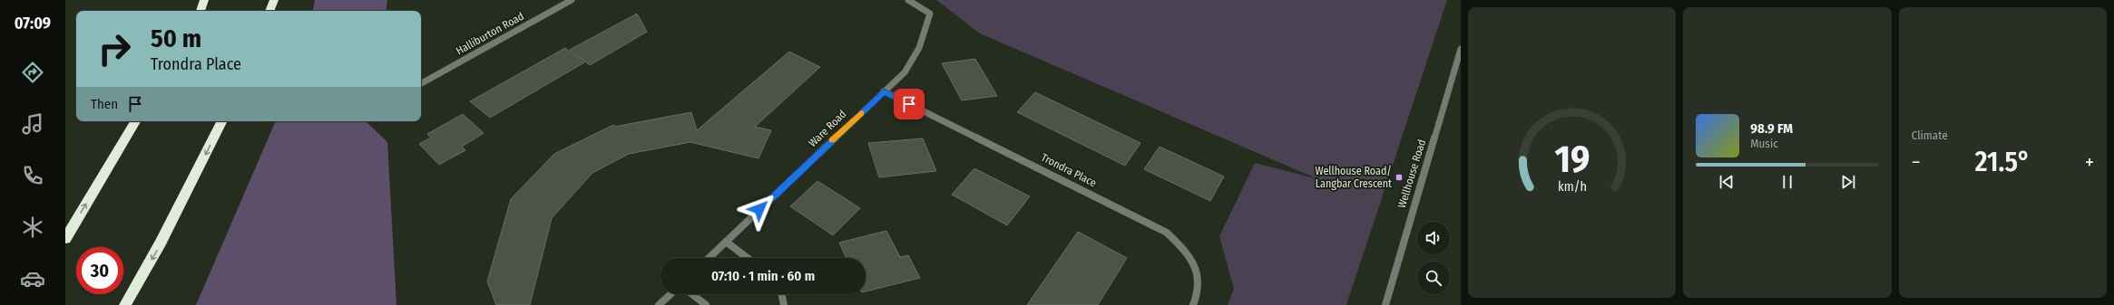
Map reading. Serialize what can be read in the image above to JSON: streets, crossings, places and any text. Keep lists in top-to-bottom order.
{
  "streets": {
    "street": [
      "Halliburton Road",
      "Ware Road",
      "Trondra Place",
      "Wellhouse Road"
    ]
  },
  "crossings": [
    ["Ware Road", "Trondra Place"]
  ],
  "places": {
    "transit": ["Wellhouse Road/ Langbar Crescent"]
  },
  "page": {
    "tabs": "07:09",
    "tile": "Climate",
    "turn": ["50 m", "Trondra Place"],
    "then": "Then",
    "song": ["98.9 FM", "Music"],
    "heat": ["−", "21.5°", "+"],
    "limit": "30",
    "trip": "07:10 · 1 min · 60 m",
    "gauge": ["19", "km/h"]
  }
}
